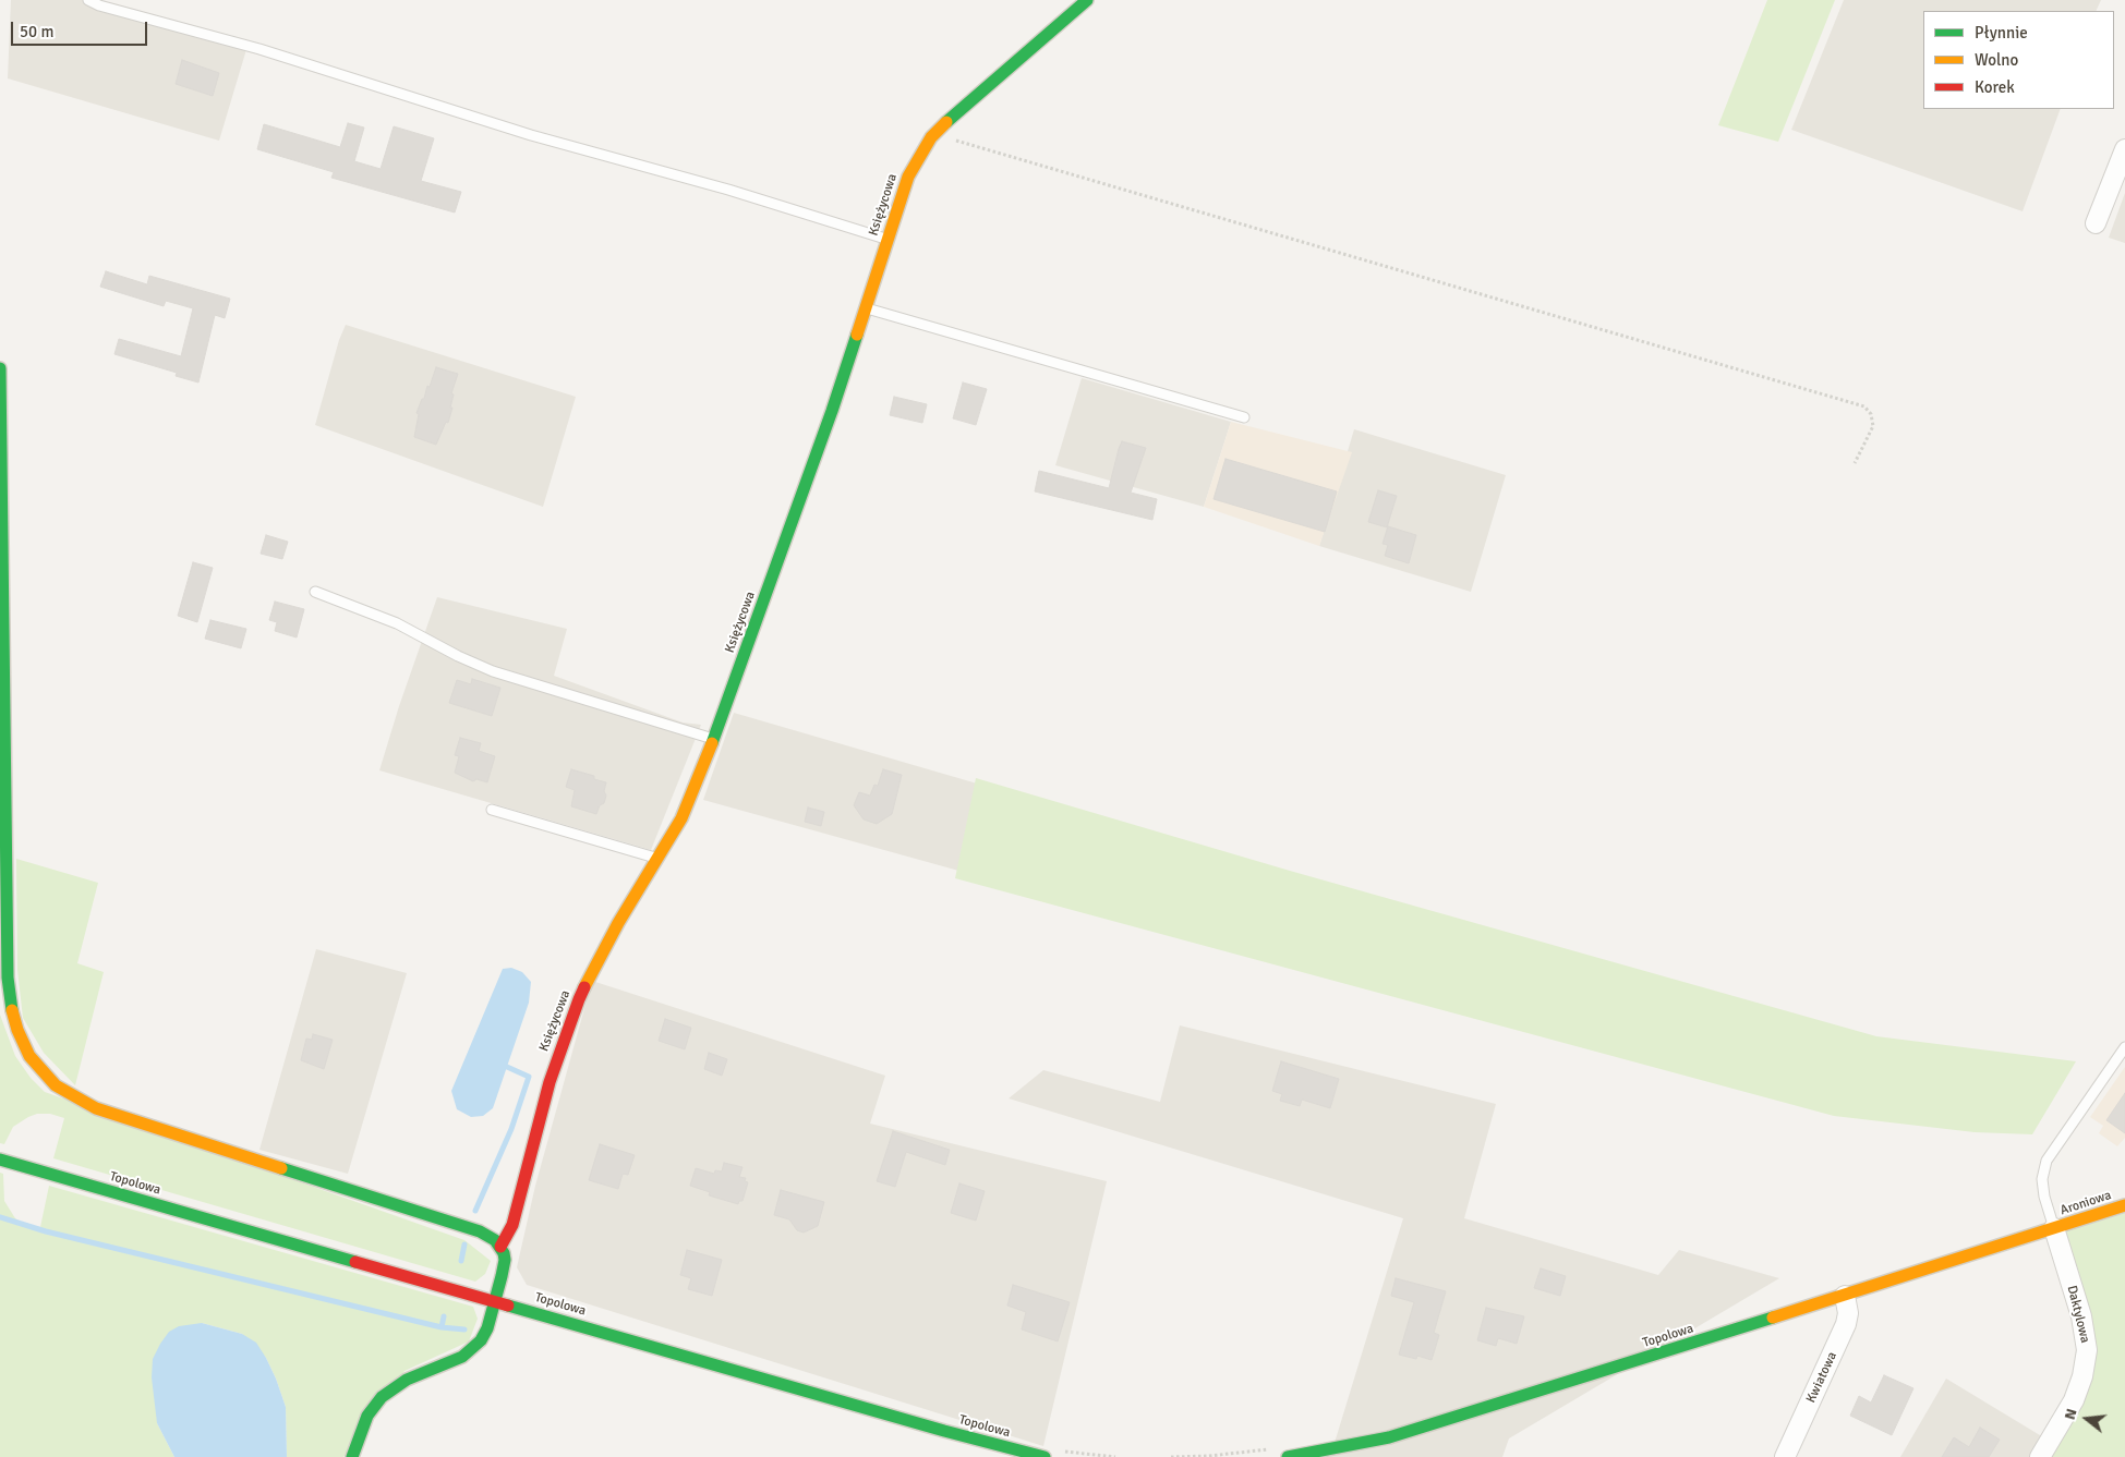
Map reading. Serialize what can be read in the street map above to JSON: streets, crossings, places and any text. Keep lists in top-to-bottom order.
{
  "streets": {
    "street": [
      "Księżycowa",
      "Topolowa",
      "Aroniowa",
      "Daktylowa",
      "Kwiatowa"
    ]
  },
  "crossings": [
    ["Topolowa", "Aroniowa"],
    ["Topolowa", "Daktylowa"],
    ["Topolowa", "Kwiatowa"],
    ["Aroniowa", "Daktylowa"]
  ],
  "legend": ["Płynnie", "Wolno", "Korek"],
  "scale_bar": "50 m",
  "north": "left"
}
